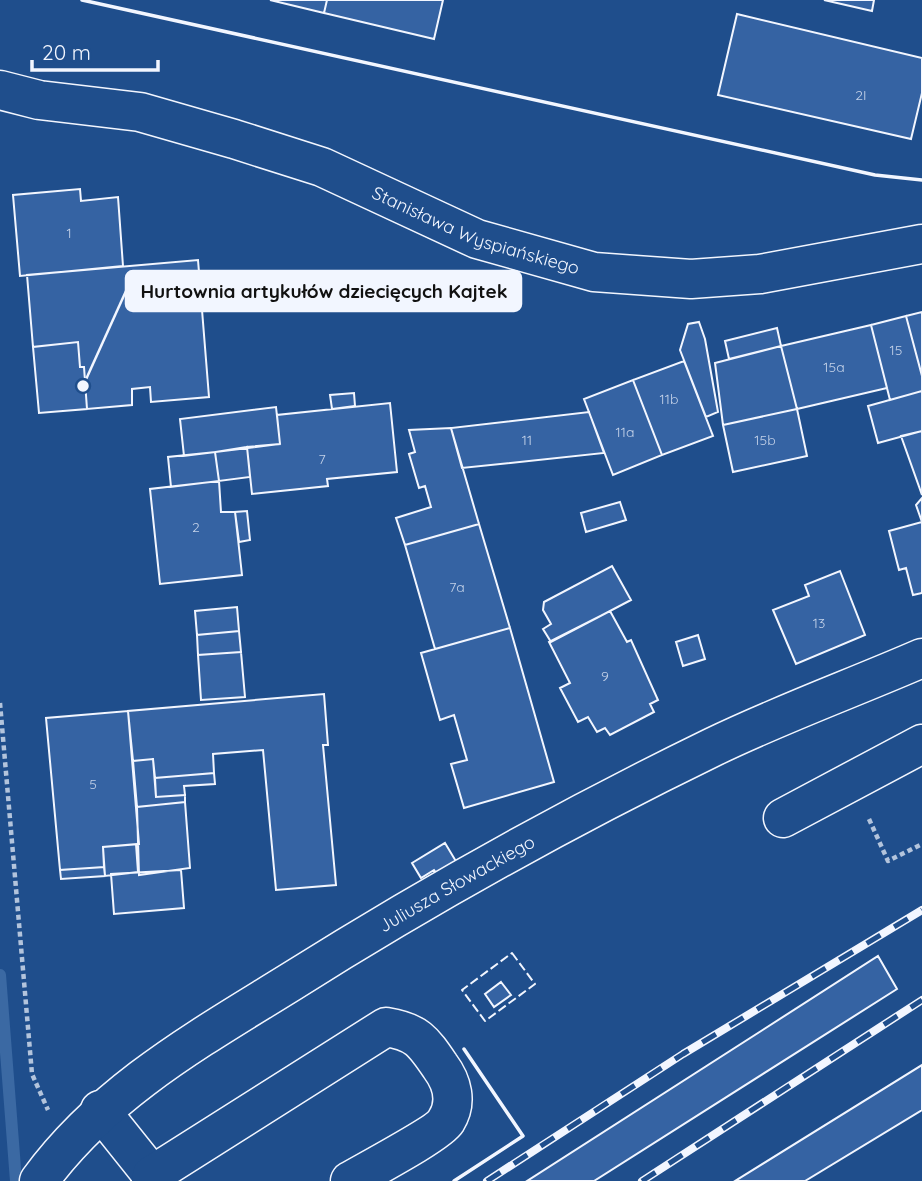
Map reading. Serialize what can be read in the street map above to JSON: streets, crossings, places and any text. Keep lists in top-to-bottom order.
{
  "streets": {
    "street": ["Stanisława Wyspiańskiego", "Juliusza Słowackiego"]
  },
  "places": ["Hurtownia artykułów dziecięcych Kajtek"],
  "house_numbers": [
    "2I",
    "1",
    "15",
    "15a",
    "11b",
    "11a",
    "11",
    "15b",
    "7",
    "2",
    "7a",
    "13",
    "9",
    "5"
  ],
  "scale_bar": "20 m"
}
